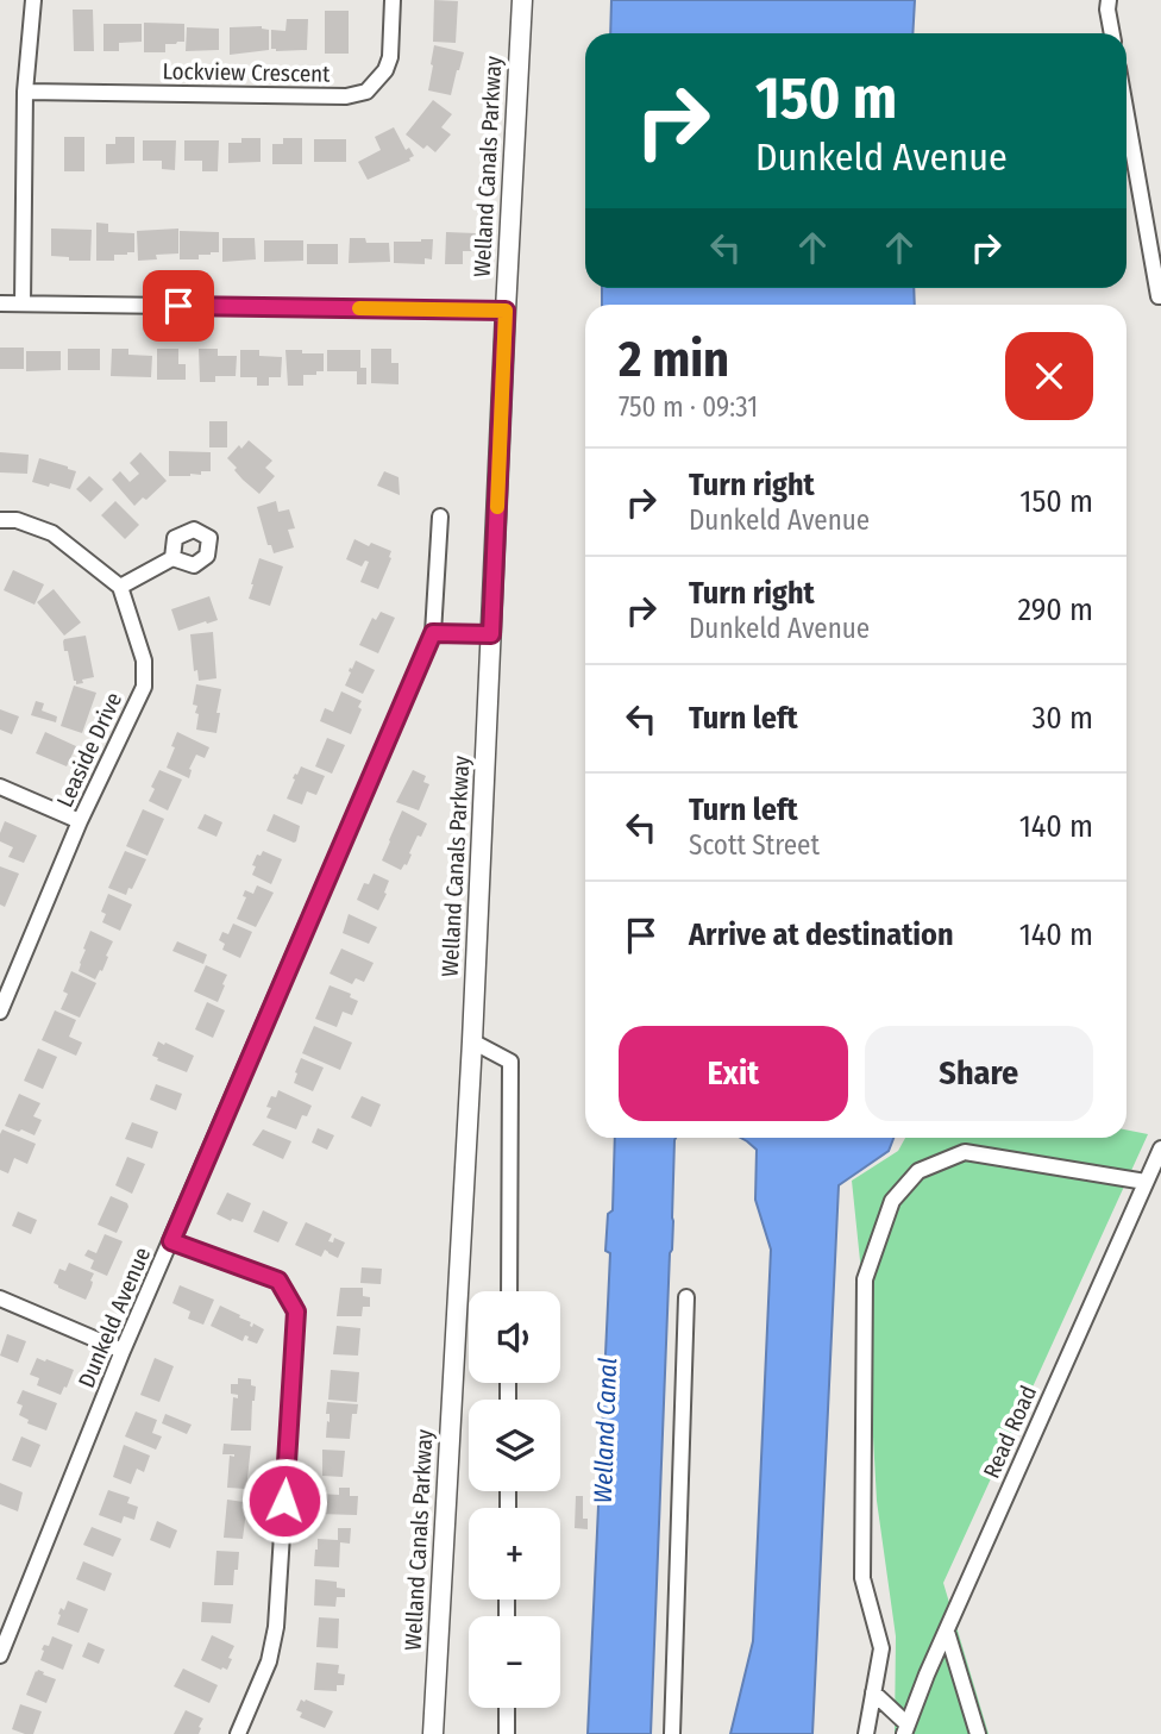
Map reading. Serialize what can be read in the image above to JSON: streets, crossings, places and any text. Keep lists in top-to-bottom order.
{
  "streets": {
    "main road": ["Welland Canals Parkway"],
    "street": [
      "Lockview Crescent",
      "Leaside Drive",
      "Dunkeld Avenue",
      "Read Road"
    ]
  },
  "water": ["Welland Canal"],
  "page": {
    "turn": ["150 m", "Dunkeld Avenue"],
    "heading": ["2 min", "750 m · 09:31"],
    "list": [
      {
        "name": "Turn right",
        "note": "Dunkeld Avenue",
        "value": "150 m"
      },
      {
        "name": "Turn right",
        "note": "Dunkeld Avenue",
        "value": "290 m"
      },
      {
        "name": "Turn left",
        "value": "30 m"
      },
      {
        "name": "Turn left",
        "note": "Scott Street",
        "value": "140 m"
      },
      {
        "name": "Arrive at destination",
        "value": "140 m"
      }
    ],
    "buttons": ["Exit", "Share"],
    "map_buttons": ["+", "−"]
  }
}
